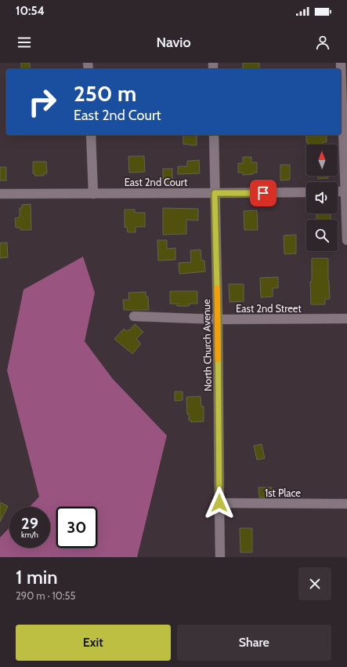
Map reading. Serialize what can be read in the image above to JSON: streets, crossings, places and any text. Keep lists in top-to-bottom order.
{
  "streets": {
    "street": [
      "East 2nd Court",
      "East 2nd Street",
      "North Church Avenue",
      "1st Place"
    ]
  },
  "crossings": [
    ["East 2nd Court", "North Church Avenue"],
    ["East 2nd Street", "North Church Avenue"],
    ["North Church Avenue", "1st Place"]
  ],
  "north": "top",
  "page": {
    "status": "10:54",
    "header": "Navio",
    "turn": ["250 m", "East 2nd Court"],
    "speed": "29 km/h",
    "limit": "30",
    "heading": ["1 min", "290 m · 10:55"],
    "buttons": ["Exit", "Share"]
  }
}
